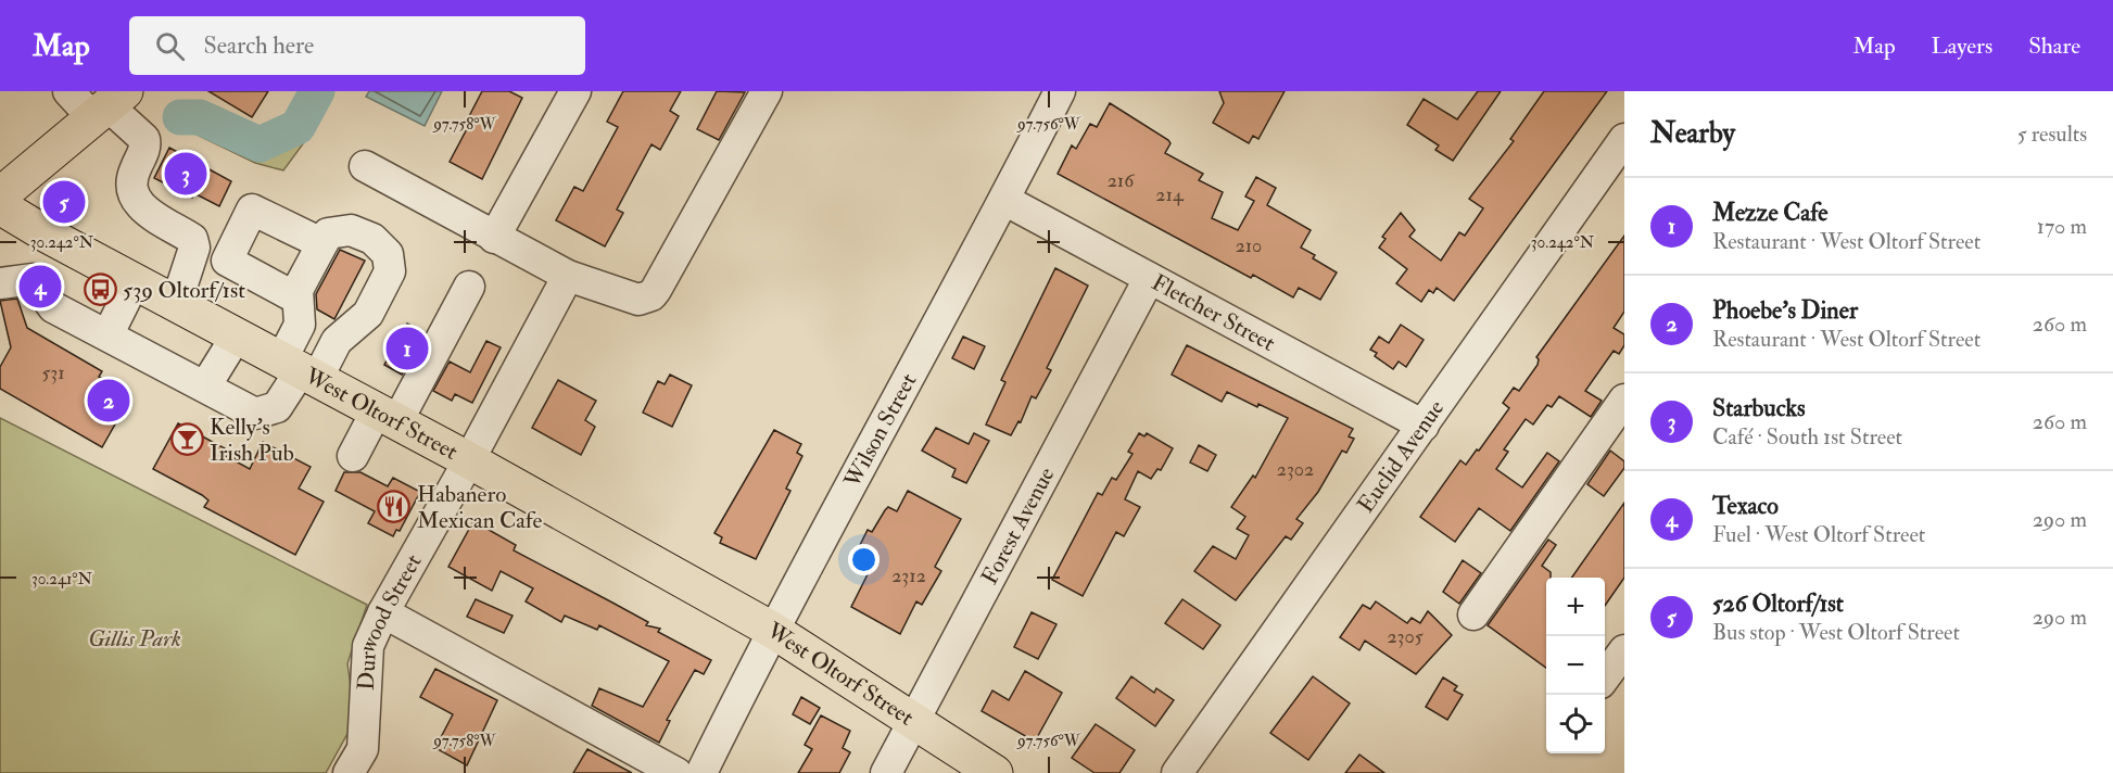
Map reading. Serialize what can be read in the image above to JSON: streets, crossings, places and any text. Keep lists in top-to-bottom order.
{
  "streets": {
    "main road": ["West Oltorf Street"],
    "street": [
      "Fletcher Street",
      "Wilson Street",
      "Euclid Avenue",
      "Forest Avenue",
      "Durwood Street"
    ]
  },
  "crossings": [
    ["Fletcher Street", "Wilson Street"],
    ["Fletcher Street", "Euclid Avenue"],
    ["Fletcher Street", "Forest Avenue"],
    ["West Oltorf Street", "Wilson Street"],
    ["West Oltorf Street", "Forest Avenue"],
    ["West Oltorf Street", "Durwood Street"]
  ],
  "parks": ["Gillis Park"],
  "places": {
    "bus stop": ["539 Oltorf/1st"],
    "bar": ["Kelly's Irish Pub"],
    "restaurant": ["Habanero Mexican Cafe"]
  },
  "house_numbers": [
    "216",
    "214",
    "210",
    "531",
    "2302",
    "2312",
    "2305"
  ],
  "page": {
    "header": "Map",
    "search": "Search here",
    "nav": ["Map", "Layers", "Share"],
    "heading": ["Nearby", "5 results"],
    "pins": [
      "3",
      "5",
      "4",
      "1",
      "2"
    ],
    "list": [
      {
        "mark": "1",
        "name": "Mezze Cafe",
        "note": "Restaurant · West Oltorf Street",
        "value": "170 m"
      },
      {
        "mark": "2",
        "name": "Phoebe's Diner",
        "note": "Restaurant · West Oltorf Street",
        "value": "260 m"
      },
      {
        "mark": "3",
        "name": "Starbucks",
        "note": "Café · South 1st Street",
        "value": "260 m"
      },
      {
        "mark": "4",
        "name": "Texaco",
        "note": "Fuel · West Oltorf Street",
        "value": "290 m"
      },
      {
        "mark": "5",
        "name": "526 Oltorf/1st",
        "note": "Bus stop · West Oltorf Street",
        "value": "290 m"
      }
    ],
    "map_buttons": ["+", "−"]
  },
  "coordinates": [
    "97.758°W",
    "97.756°W",
    "30.242°N",
    "30.241°N"
  ]
}
